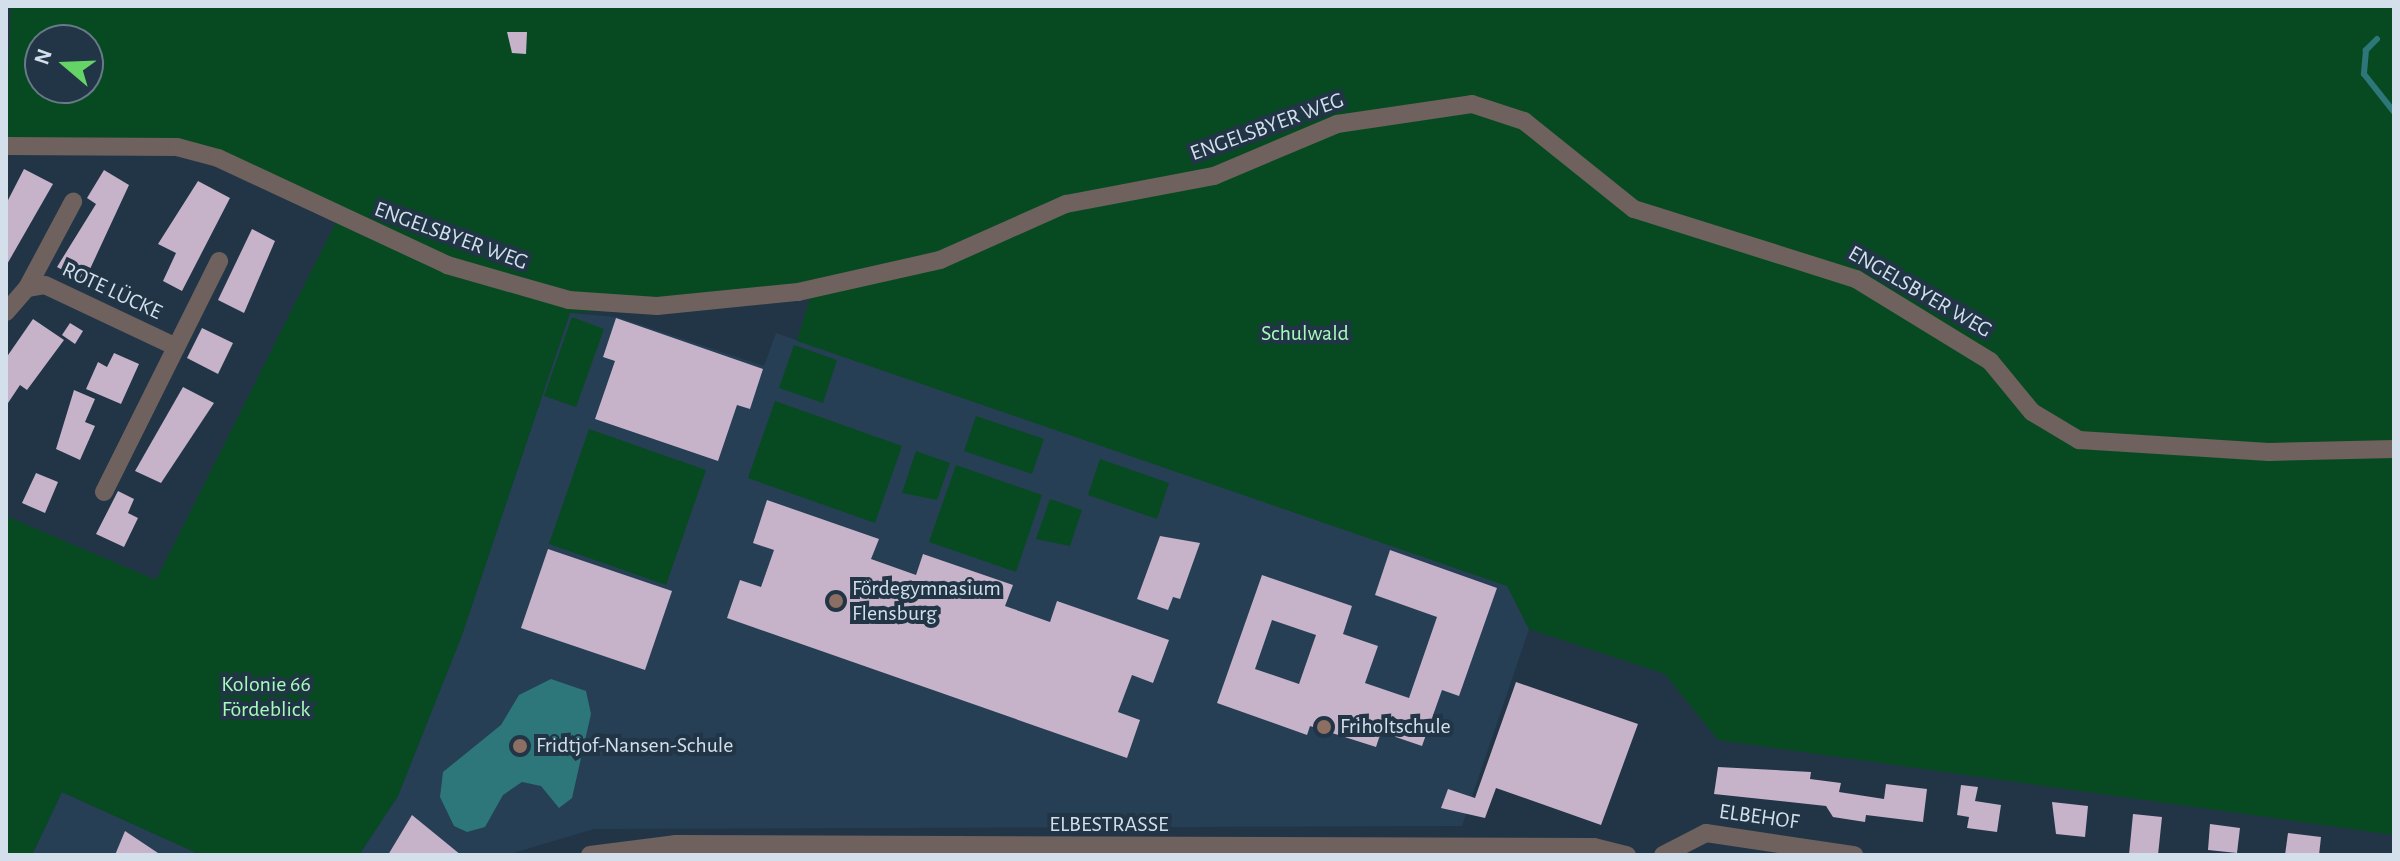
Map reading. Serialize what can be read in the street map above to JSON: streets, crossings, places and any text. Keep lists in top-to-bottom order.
{
  "streets": {
    "street": [
      "ENGELSBYER WEG",
      "ROTE LÜCKE",
      "ELBEHOF",
      "ELBESTRASSE"
    ]
  },
  "parks": ["Schulwald", "Kolonie 66 Fördeblick"],
  "places": ["Fördegymnasium Flensburg", "Friholtschule", "Fridtjof-Nansen-Schule"],
  "north": "left"
}
